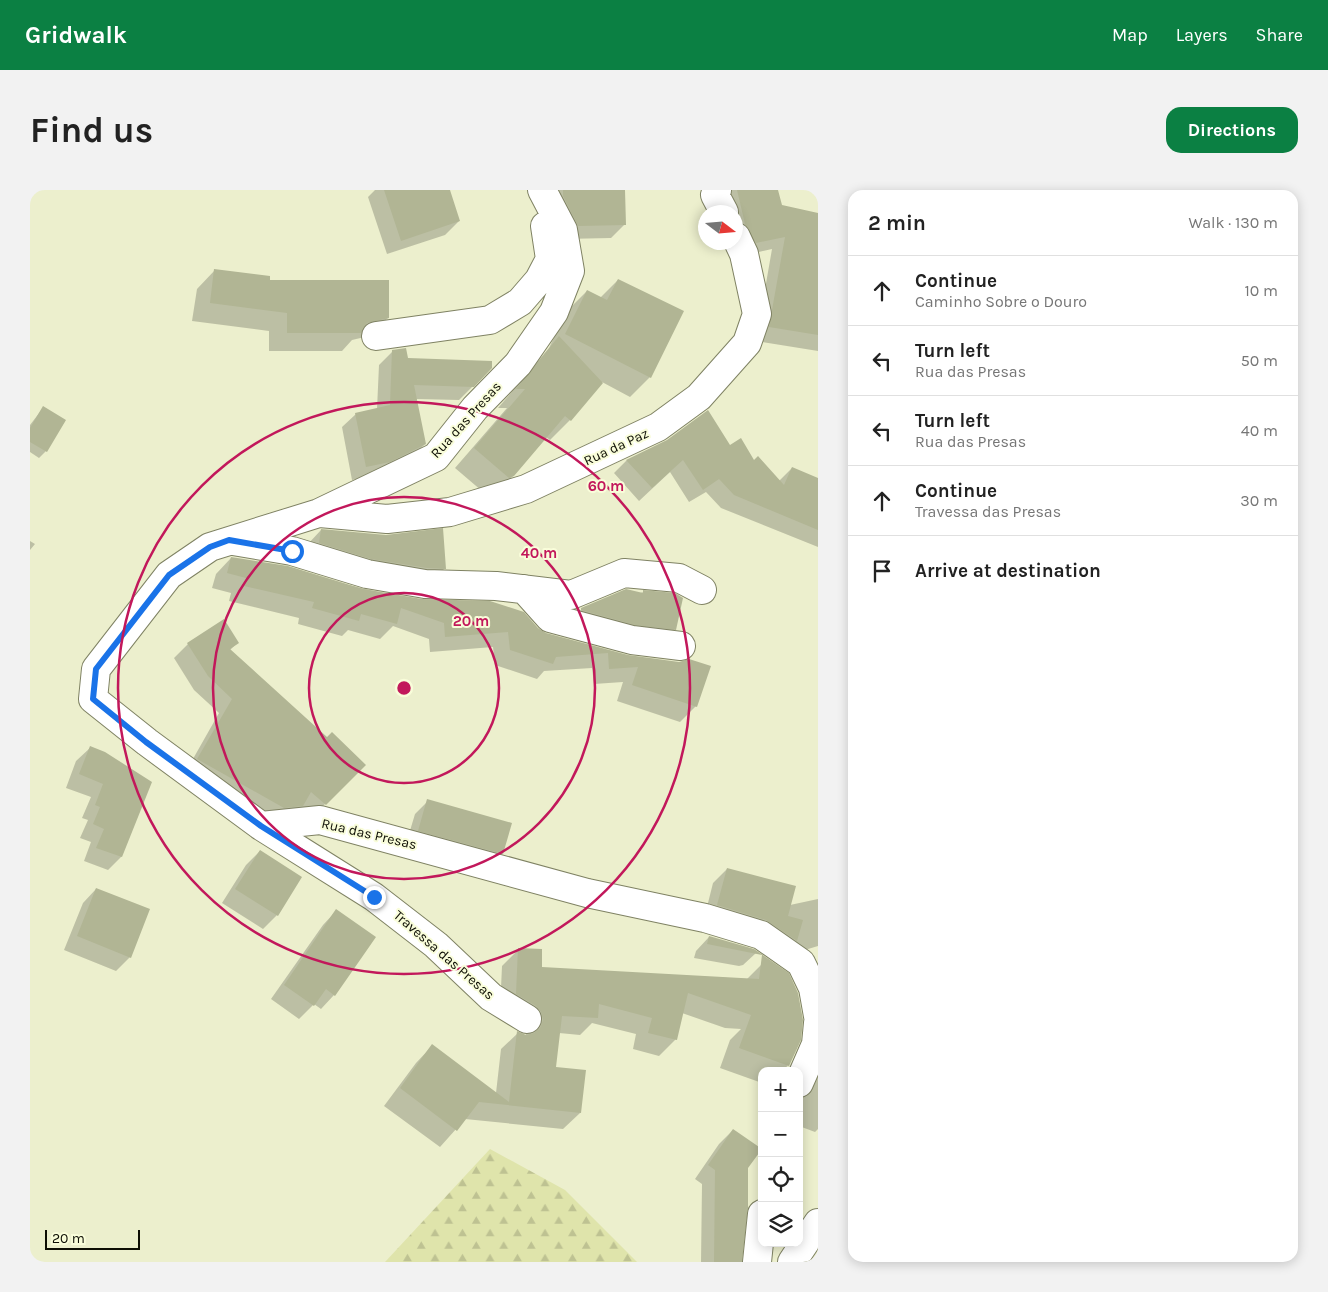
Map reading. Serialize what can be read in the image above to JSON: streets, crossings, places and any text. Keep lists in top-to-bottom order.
{
  "streets": {
    "street": ["Rua das Presas", "Rua da Paz", "Travessa das Presas"]
  },
  "crossings": [
    ["Rua das Presas", "Rua da Paz"],
    ["Rua das Presas", "Travessa das Presas"]
  ],
  "scale_bar": "20 m",
  "north": "right",
  "page": {
    "header": "Gridwalk",
    "nav": ["Map", "Layers", "Share"],
    "buttons": "Directions",
    "title": "Find us",
    "heading": ["2 min", "Walk · 130 m"],
    "list": [
      ["Continue", "Caminho Sobre o Douro", "10 m"],
      ["Turn left", "Rua das Presas", "50 m"],
      ["Turn left", "Rua das Presas", "40 m"],
      ["Continue", "Travessa das Presas", "30 m"],
      "Arrive at destination"
    ],
    "map_buttons": ["+", "−"],
    "scale": "20 m"
  },
  "rings": ["60 m", "40 m", "20 m"]
}
